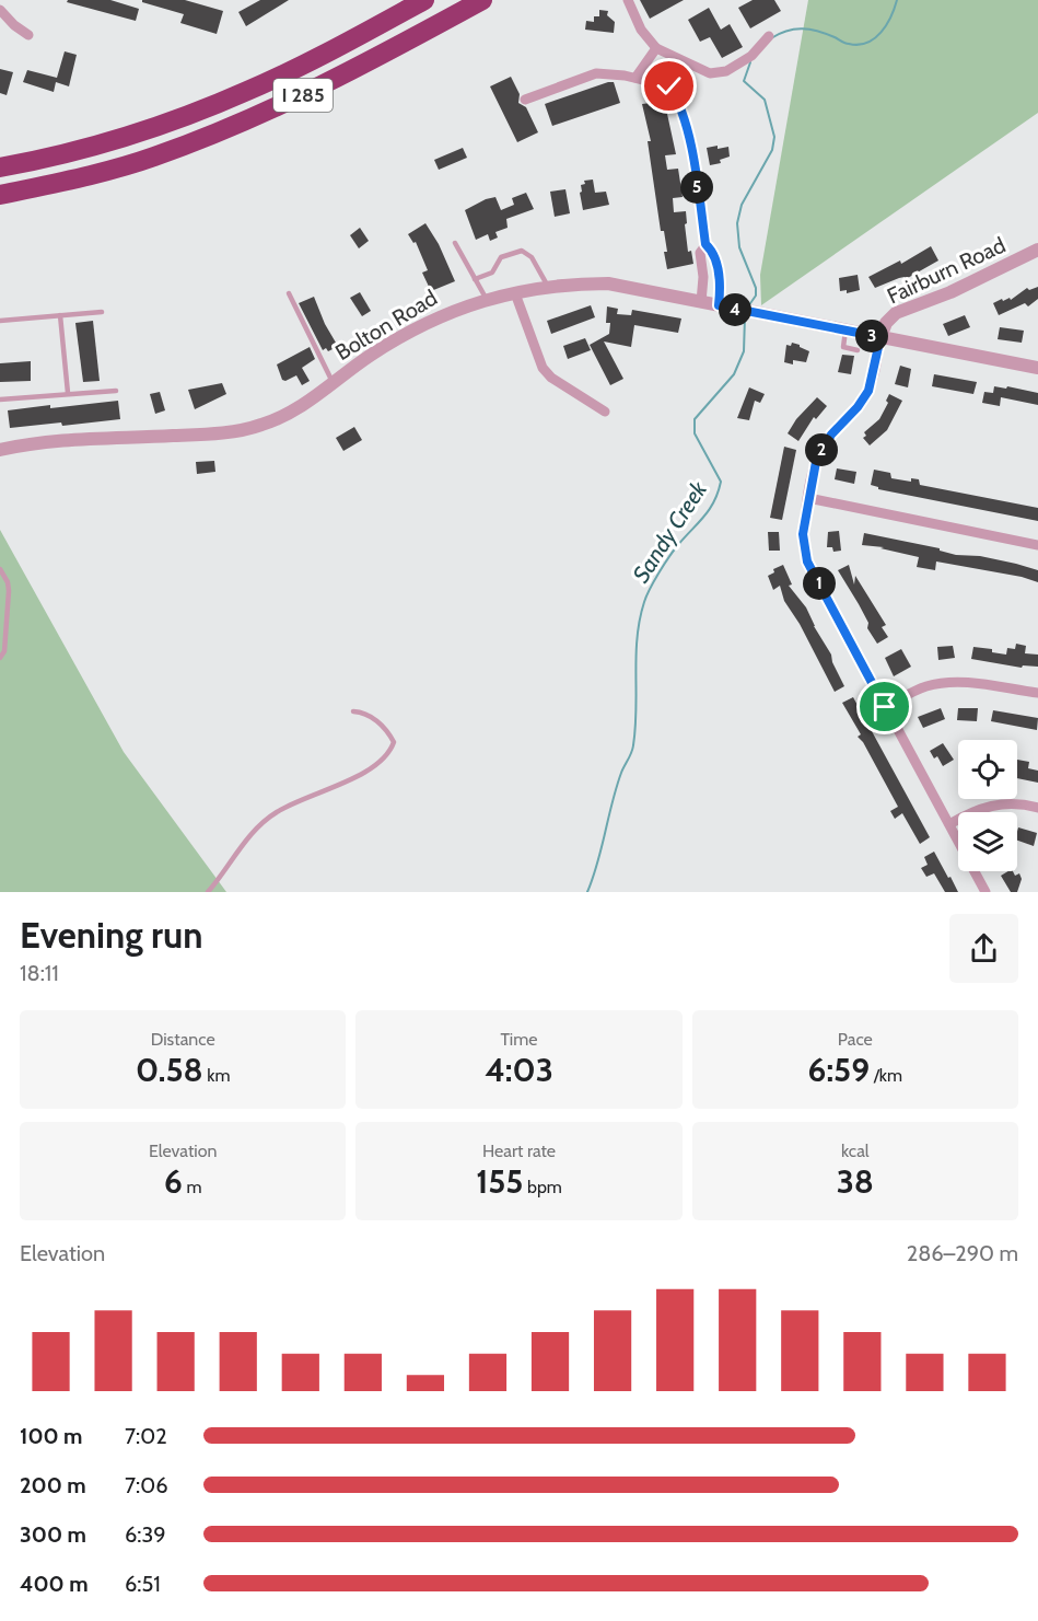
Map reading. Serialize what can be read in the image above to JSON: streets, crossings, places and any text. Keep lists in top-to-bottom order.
{
  "streets": {
    "highway": ["I 285"],
    "street": ["Fairburn Road", "Bolton Road"]
  },
  "crossings": [
    ["Fairburn Road", "Bolton Road"]
  ],
  "water": ["Sandy Creek"],
  "page": {
    "pins": [
      "5",
      "4",
      "3",
      "2",
      "1"
    ],
    "heading": ["Evening run", "18:11"],
    "stats": [
      ["Distance", "0.58 km"],
      ["Time", "4:03"],
      ["Pace", "6:59 /km"],
      ["Elevation", "6 m"],
      ["Heart rate", "155 bpm"],
      ["kcal", "38"]
    ],
    "chart": ["Elevation", "286–290 m"],
    "list": [
      {
        "name": "100 m",
        "note": "7:02"
      },
      {
        "name": "200 m",
        "note": "7:06"
      },
      {
        "name": "300 m",
        "note": "6:39"
      },
      {
        "name": "400 m",
        "note": "6:51"
      }
    ]
  }
}
